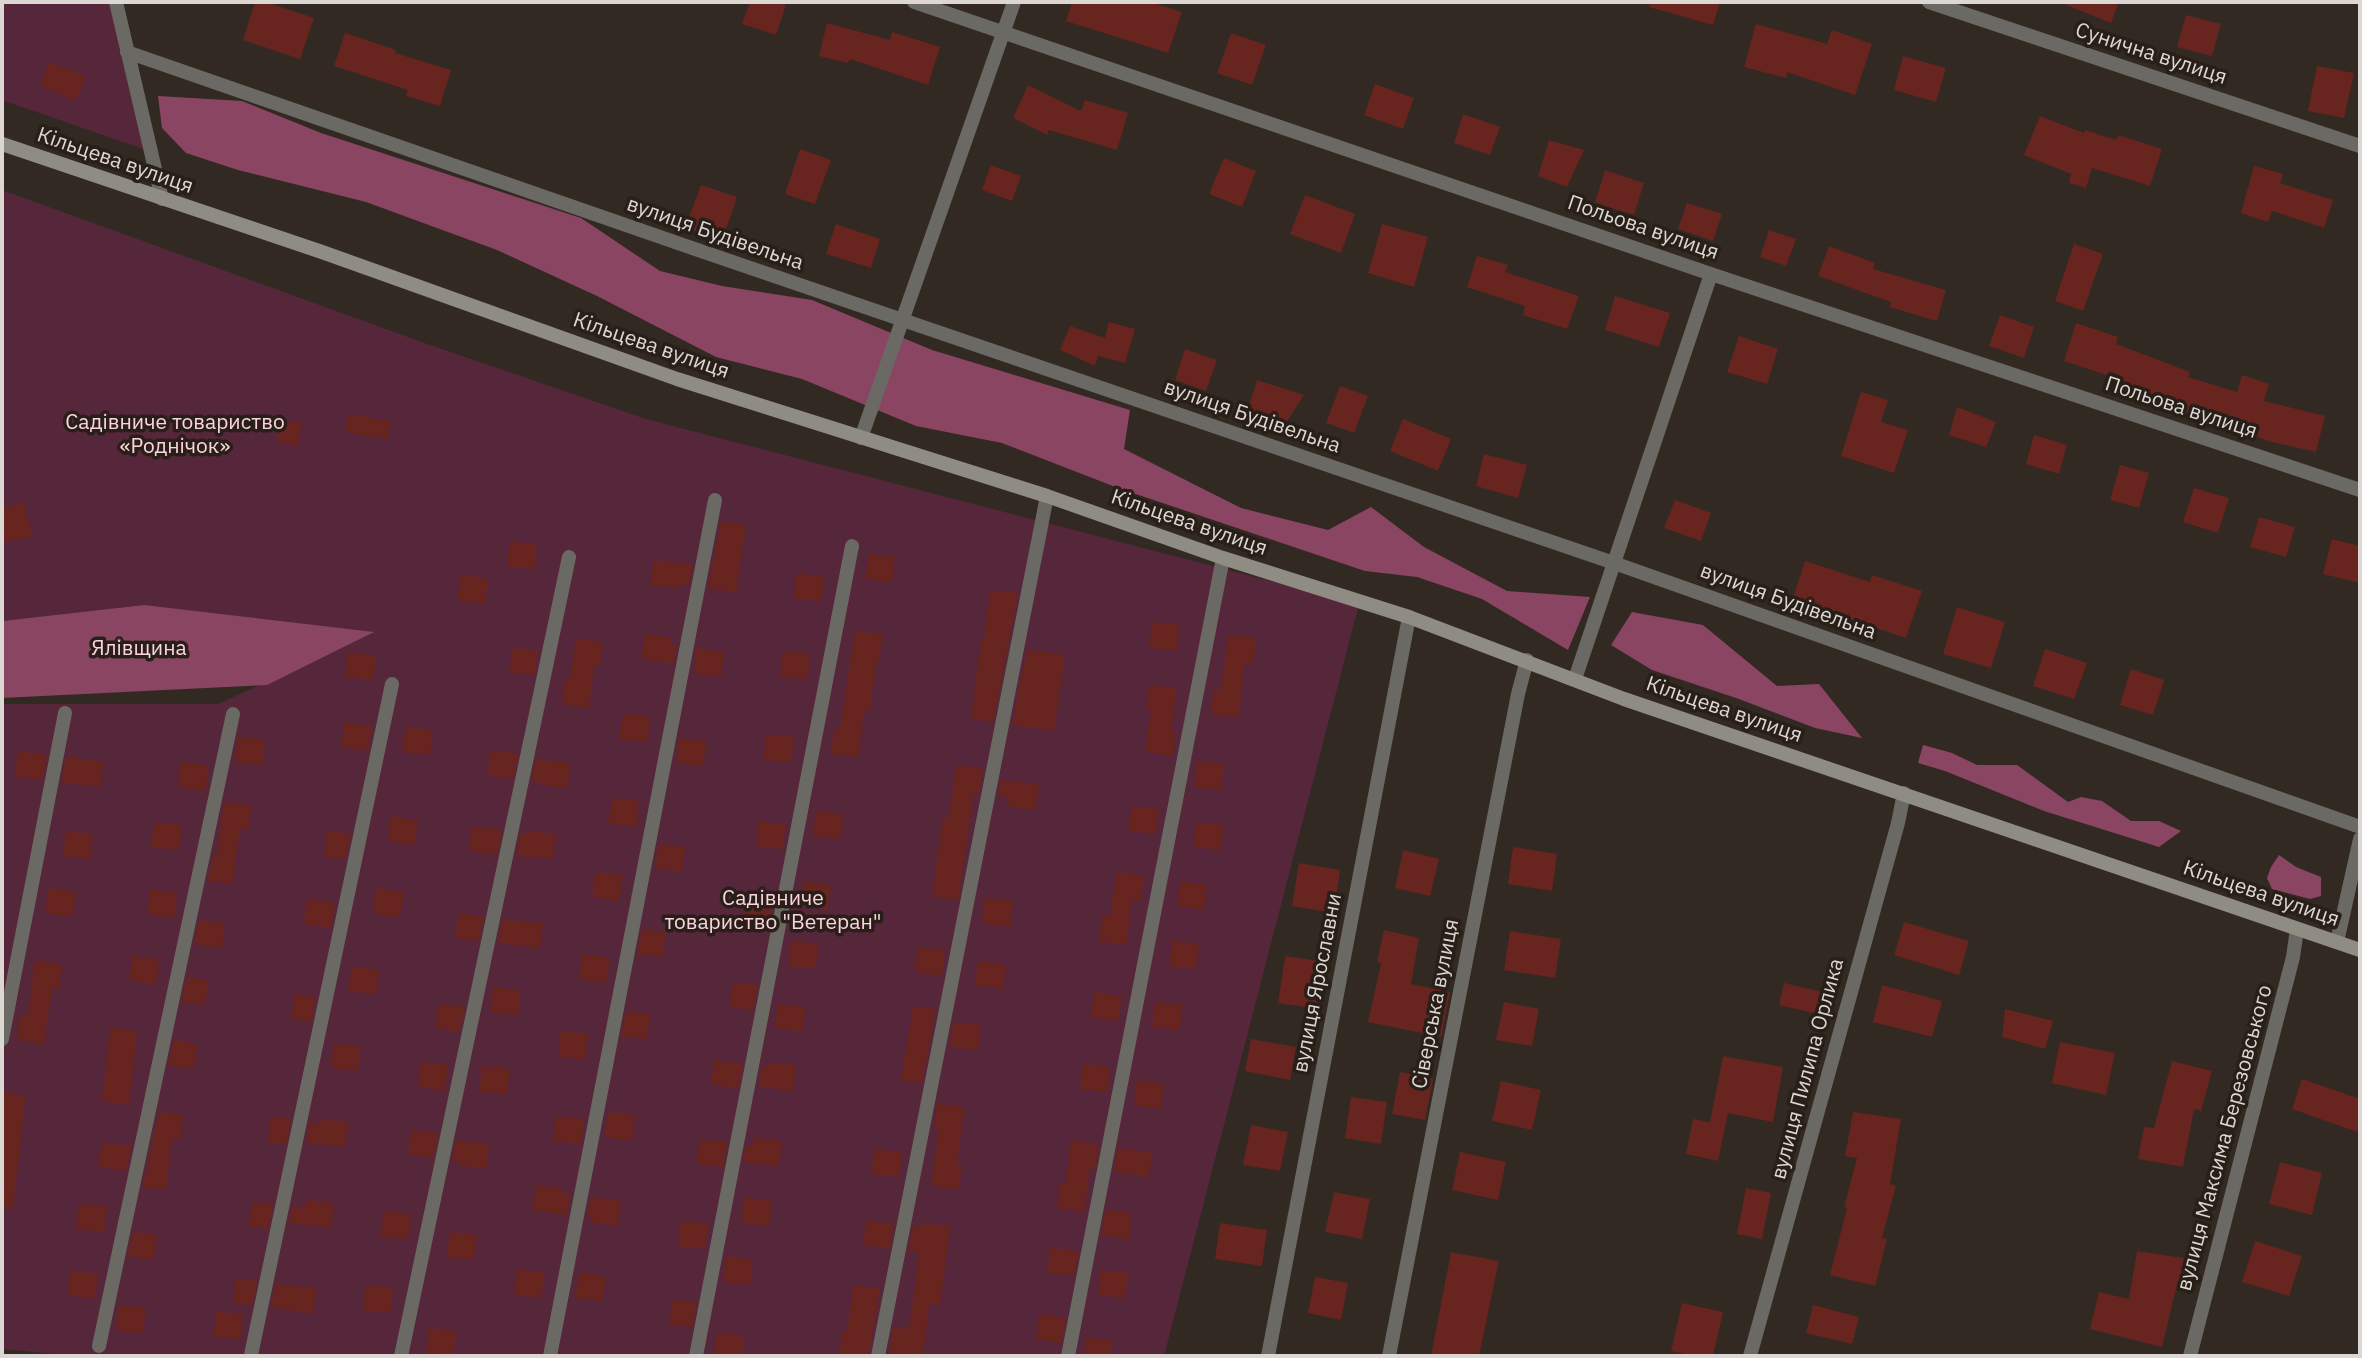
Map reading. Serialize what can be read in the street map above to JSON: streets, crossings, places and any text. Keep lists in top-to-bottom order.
{
  "streets": {
    "main road": ["Кільцева вулиця"],
    "street": [
      "Сунична вулиця",
      "Польова вулиця",
      "вулиця Будівельна",
      "вулиця Ярославни",
      "Сіверська вулиця",
      "вулиця Пилипа Орлика",
      "вулиця Максима Березовського"
    ]
  },
  "crossings": [
    ["Кільцева вулиця", "вулиця Ярославни"],
    ["Кільцева вулиця", "Сіверська вулиця"],
    ["Кільцева вулиця", "вулиця Пилипа Орлика"],
    ["Кільцева вулиця", "вулиця Максима Березовського"]
  ],
  "parks": ["Садівниче товариство «Роднічок»", "Ялівщина", "Садівниче товариство \"Ветеран\""]
}
